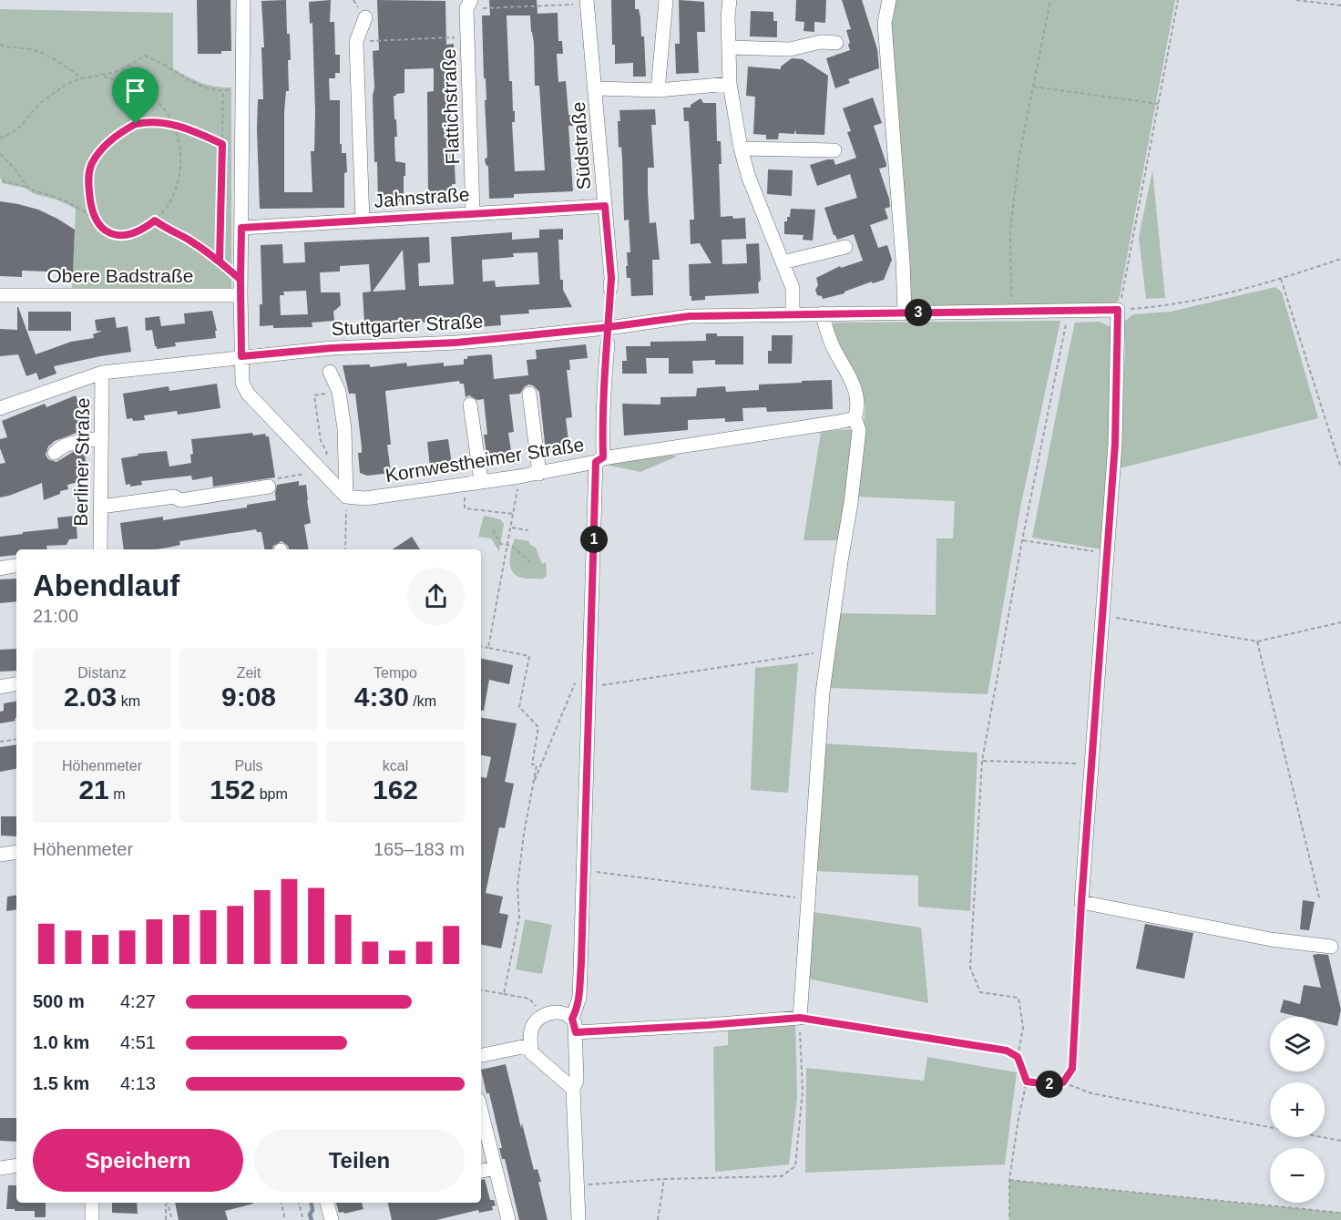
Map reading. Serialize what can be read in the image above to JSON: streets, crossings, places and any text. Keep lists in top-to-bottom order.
{
  "streets": {
    "street": [
      "Flattichstraße",
      "Südstraße",
      "Jahnstraße",
      "Obere Badstraße",
      "Stuttgarter Straße",
      "Kornwestheimer Straße",
      "Berliner Straße"
    ]
  },
  "crossings": [
    ["Flattichstraße", "Jahnstraße"],
    ["Südstraße", "Jahnstraße"],
    ["Stuttgarter Straße", "Berliner Straße"]
  ],
  "page": {
    "pins": ["3", "1", "2"],
    "heading": ["Abendlauf", "21:00"],
    "stats": [
      ["Distanz", "2.03 km"],
      ["Zeit", "9:08"],
      ["Tempo", "4:30 /km"],
      ["Höhenmeter", "21 m"],
      ["Puls", "152 bpm"],
      ["kcal", "162"]
    ],
    "chart": ["Höhenmeter", "165–183 m"],
    "list": [
      {
        "name": "500 m",
        "note": "4:27"
      },
      {
        "name": "1.0 km",
        "note": "4:51"
      },
      {
        "name": "1.5 km",
        "note": "4:13"
      }
    ],
    "map_buttons": ["+", "−"],
    "buttons": ["Speichern", "Teilen"]
  }
}
